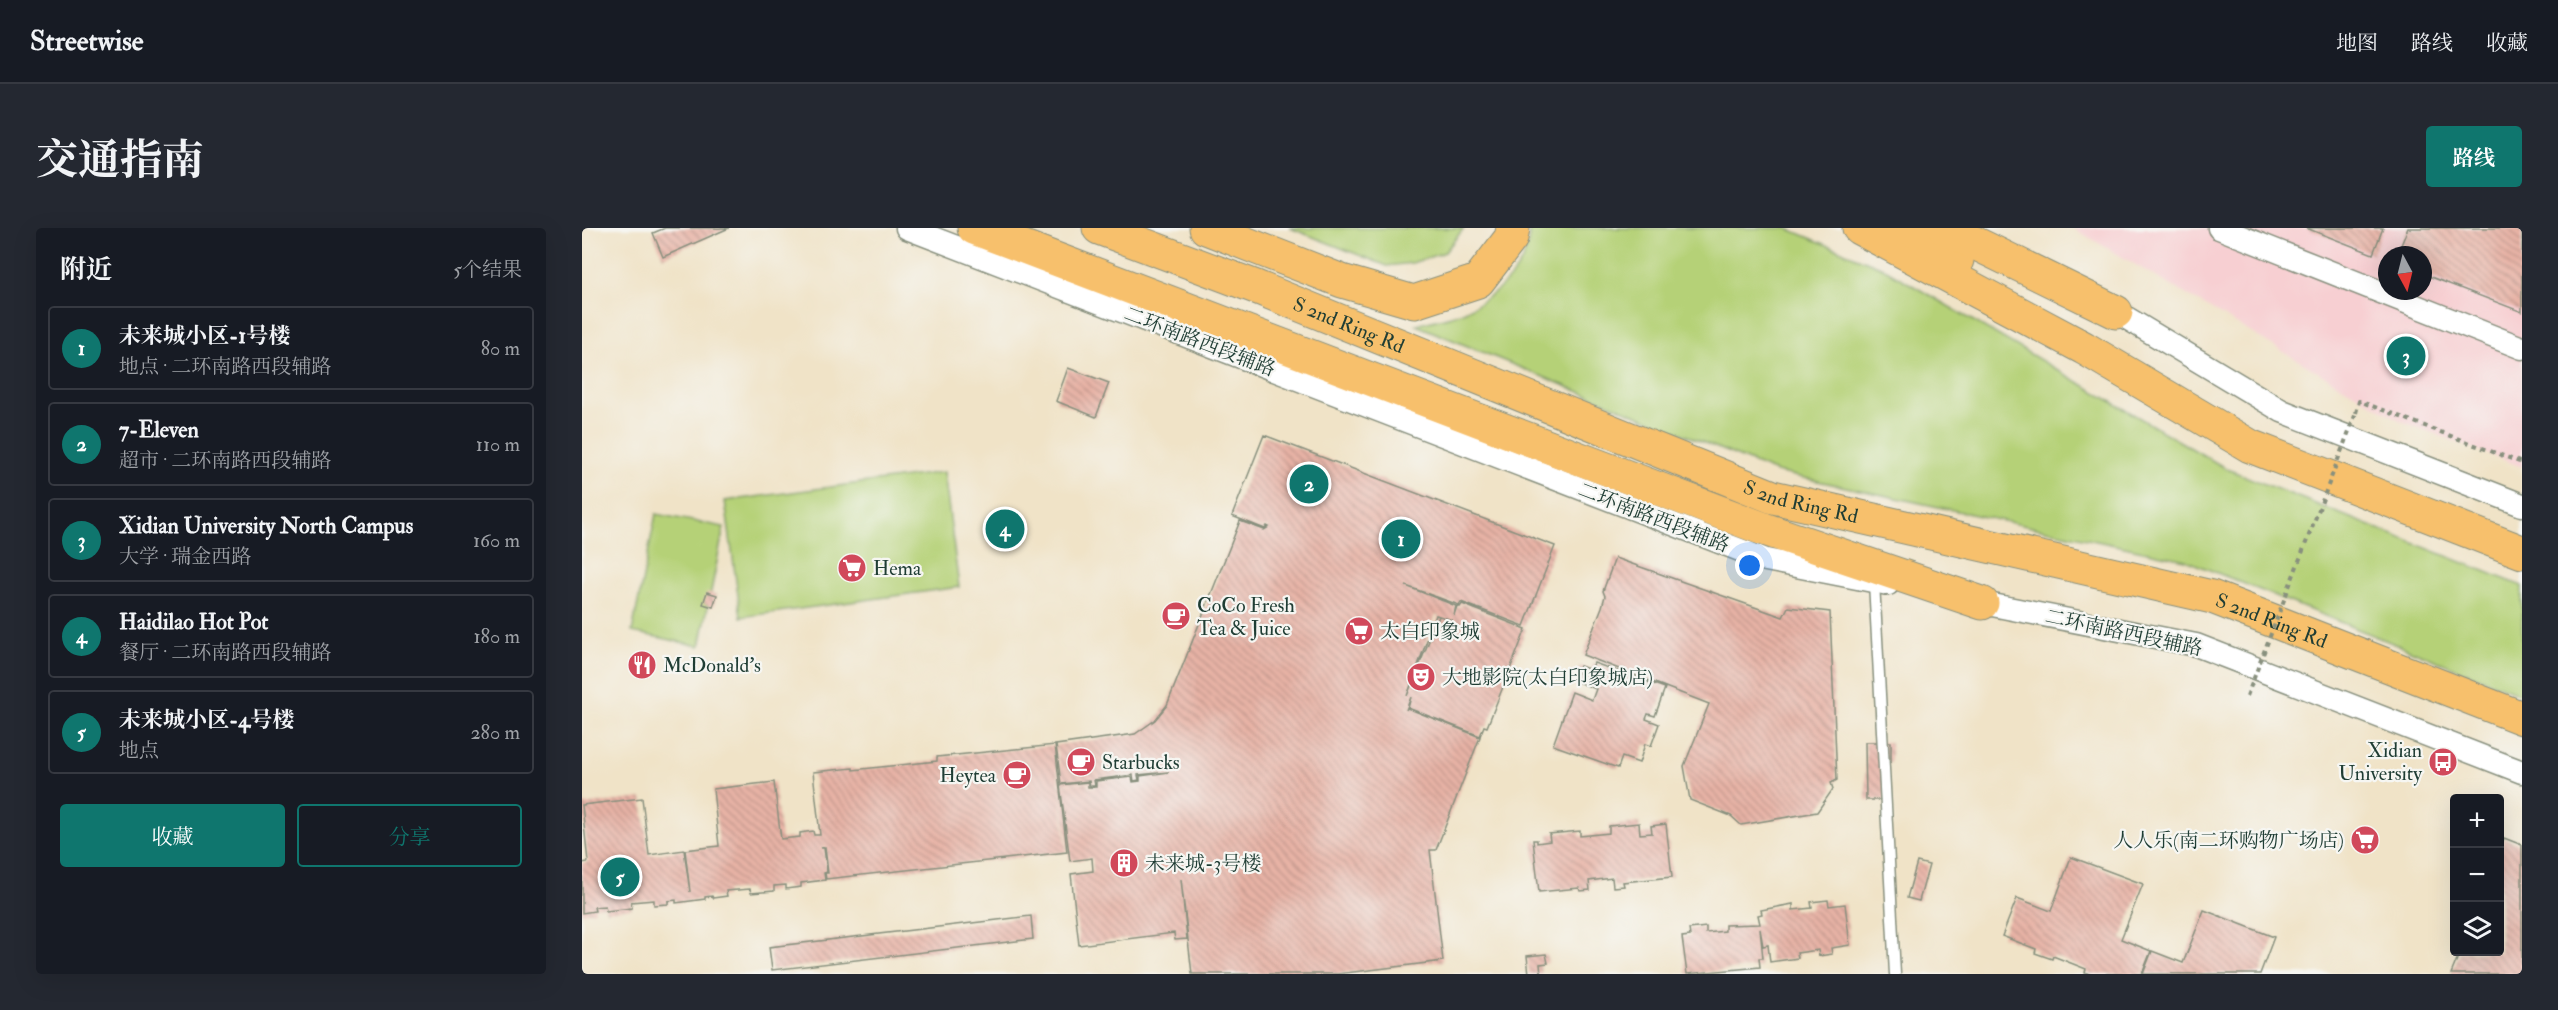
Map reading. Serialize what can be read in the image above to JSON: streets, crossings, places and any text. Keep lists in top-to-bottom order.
{
  "streets": {
    "highway": ["S 2nd Ring Rd"],
    "street": ["二环南路西段辅路"]
  },
  "places": {
    "supermarket": ["Hema", "太白印象城", "人人乐(南二环购物广场店)"],
    "cafe": ["CoCo Fresh Tea & Juice", "Starbucks", "Heytea"],
    "restaurant": ["McDonald's"],
    "theatre": ["大地影院(太白印象城店)"],
    "bus stop": ["Xidian University"],
    "building": ["未来城-3号楼"]
  },
  "north": "bottom",
  "page": {
    "header": "Streetwise",
    "nav": ["地图", "路线", "收藏"],
    "title": "交通指南",
    "buttons": [
      "路线",
      ["收藏", "分享"]
    ],
    "heading": ["附近", "5个结果"],
    "list": [
      {
        "mark": "1",
        "name": "未来城小区-1号楼",
        "note": "地点 · 二环南路西段辅路",
        "value": "80 m"
      },
      {
        "mark": "2",
        "name": "7-Eleven",
        "note": "超市 · 二环南路西段辅路",
        "value": "110 m"
      },
      {
        "mark": "3",
        "name": "Xidian University North Campus",
        "note": "大学 · 瑞金西路",
        "value": "160 m"
      },
      {
        "mark": "4",
        "name": "Haidilao Hot Pot",
        "note": "餐厅 · 二环南路西段辅路",
        "value": "180 m"
      },
      {
        "mark": "5",
        "name": "未来城小区-4号楼",
        "note": "地点",
        "value": "280 m"
      }
    ],
    "pins": [
      "3",
      "2",
      "4",
      "1",
      "5"
    ],
    "map_buttons": ["+", "−"]
  }
}
